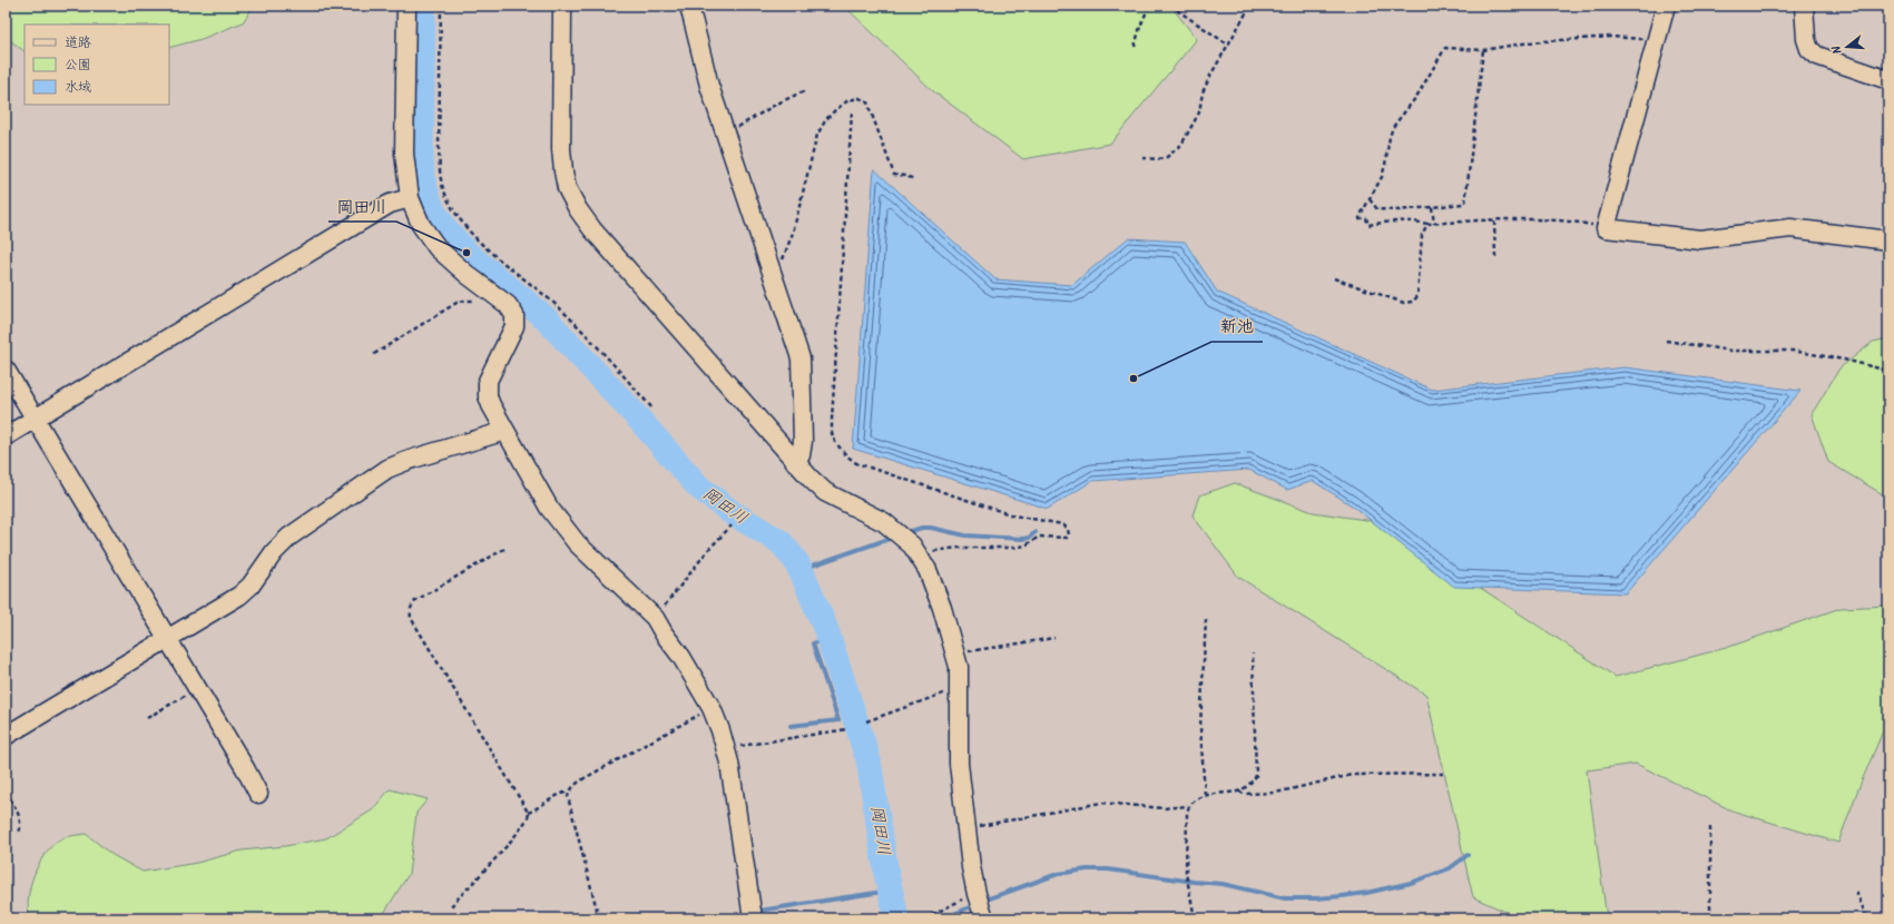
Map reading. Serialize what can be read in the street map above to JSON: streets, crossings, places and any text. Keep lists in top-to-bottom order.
{
  "water": ["岡田川"],
  "places": ["岡田川", "新池"],
  "legend": ["道路", "公園", "水域"],
  "north": "left"
}
